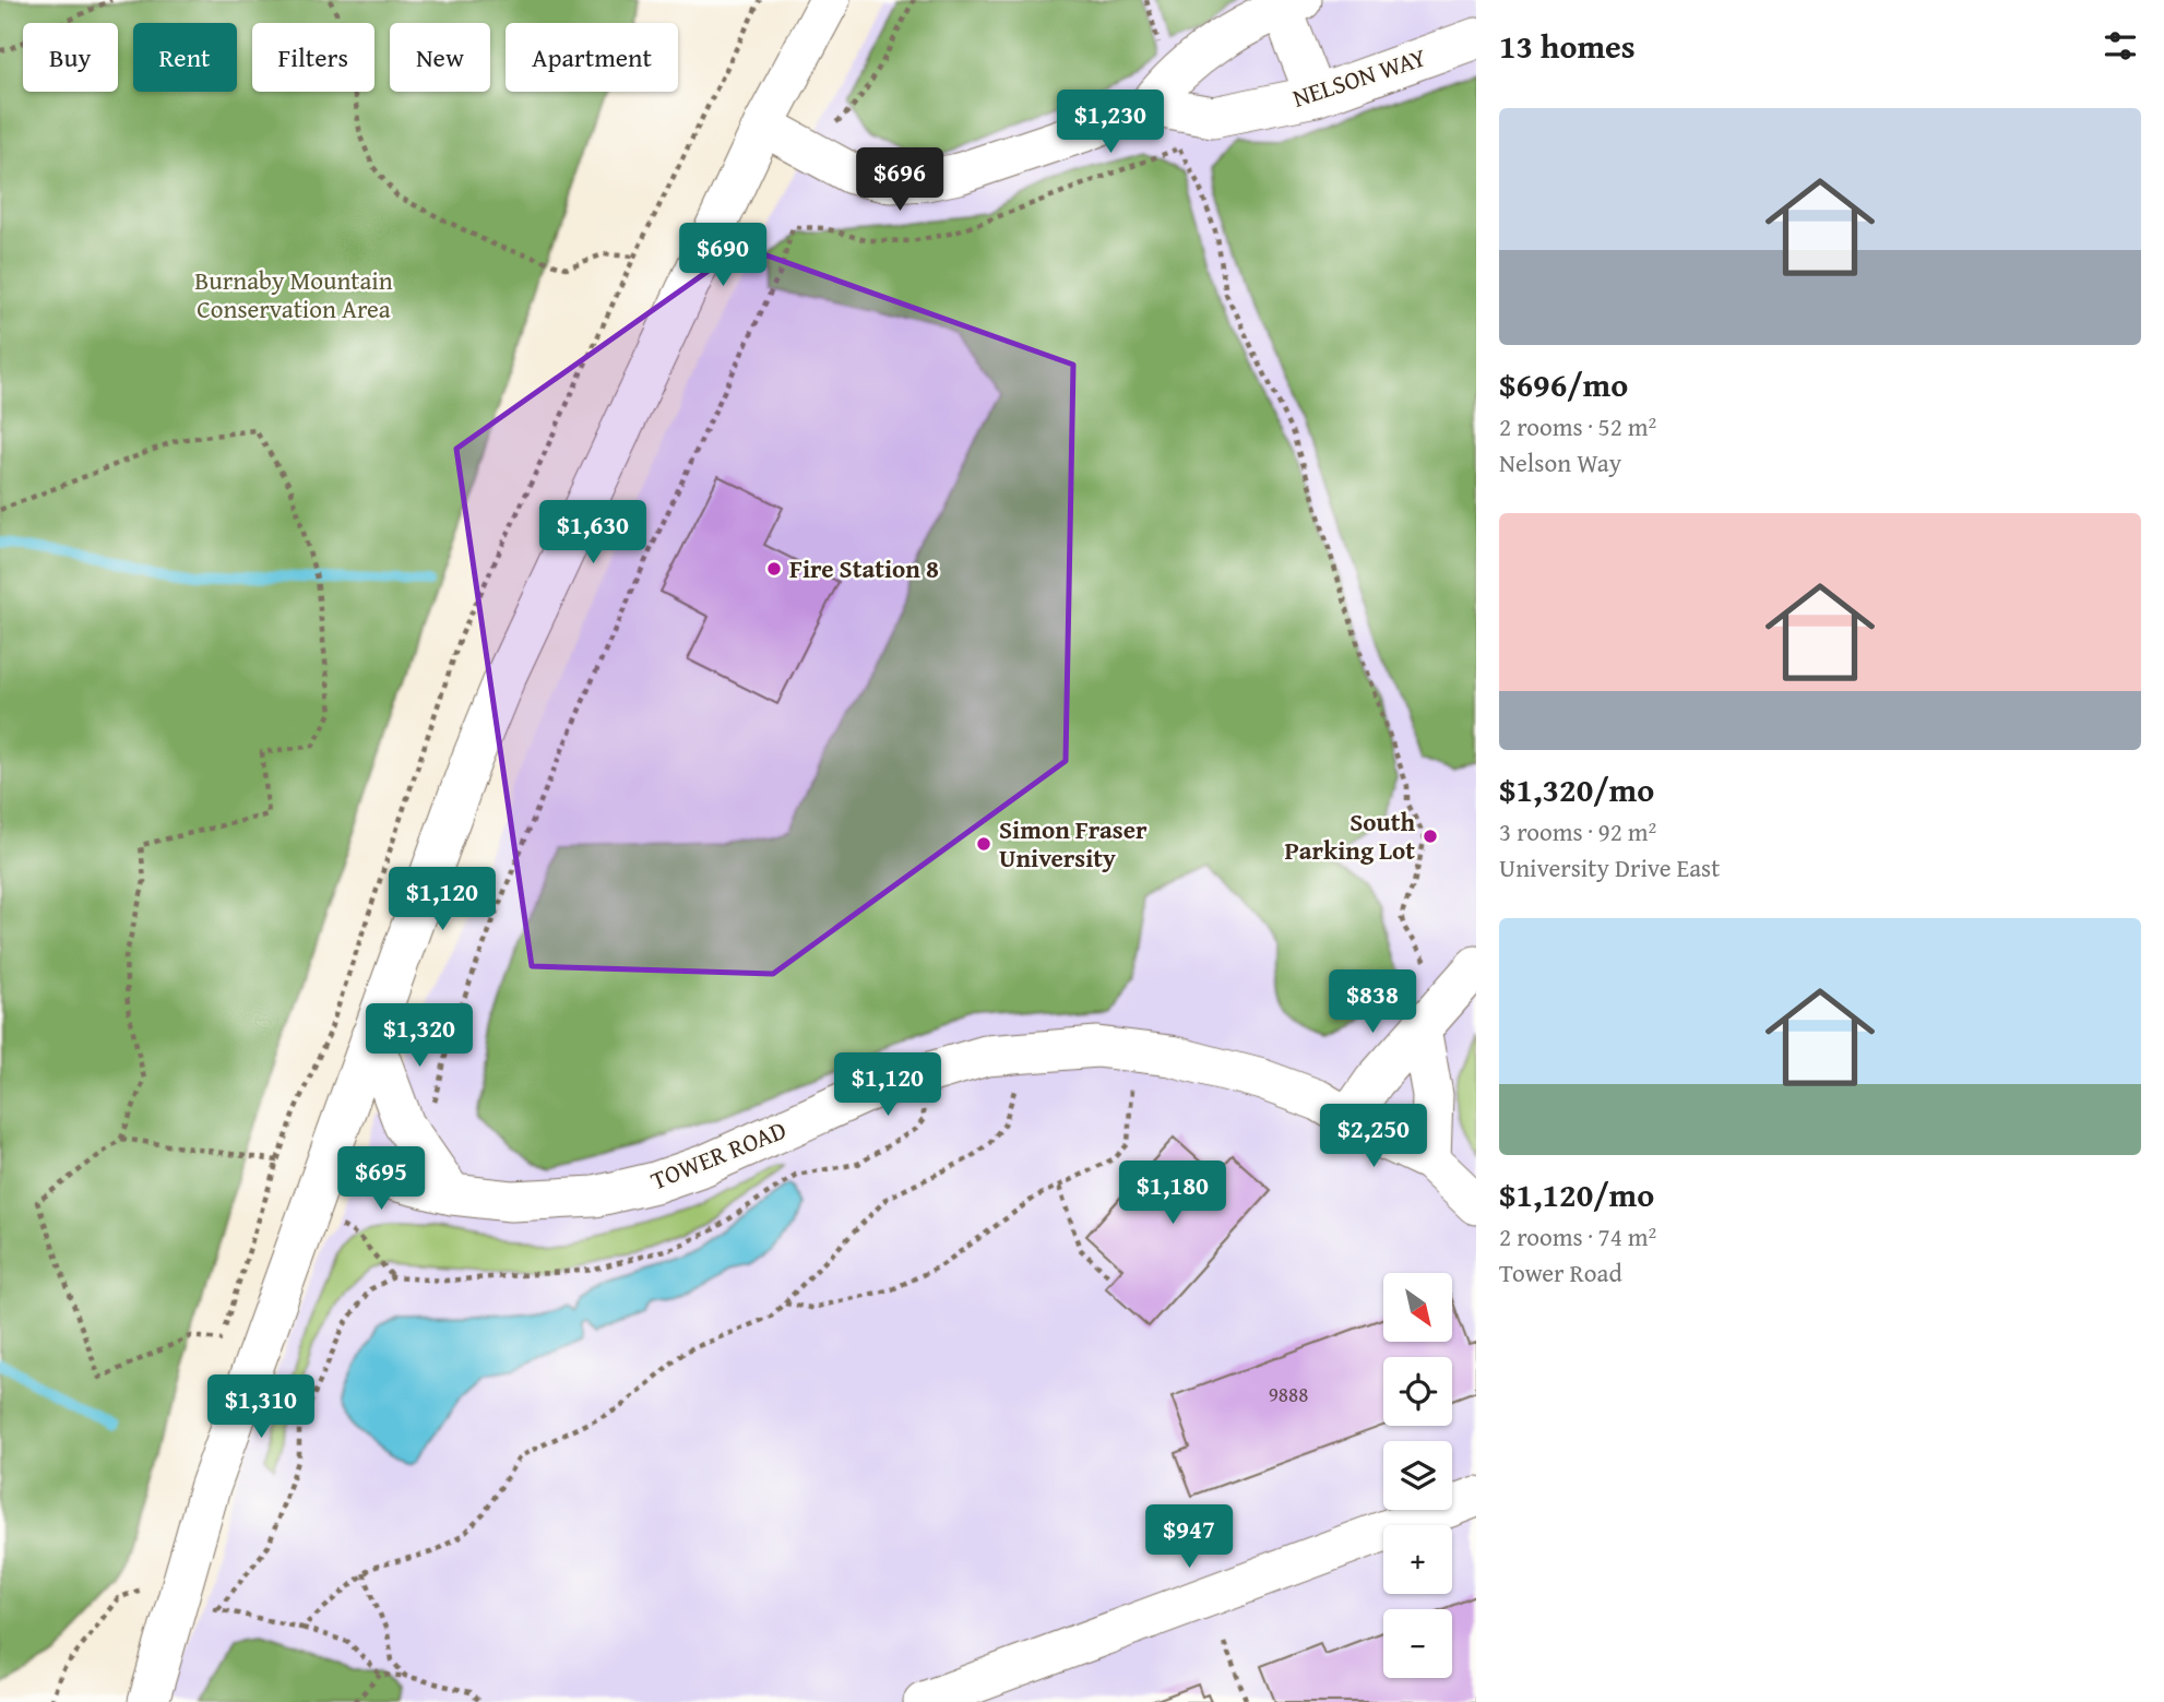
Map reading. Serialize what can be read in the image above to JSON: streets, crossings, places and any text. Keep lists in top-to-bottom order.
{
  "streets": {
    "street": ["NELSON WAY", "TOWER ROAD"]
  },
  "parks": ["Burnaby Mountain Conservation Area"],
  "places": ["Fire Station 8", "South Parking Lot", "Simon Fraser University"],
  "house_numbers": ["9888"],
  "north": "bottom right",
  "page": {
    "heading": "13 homes",
    "chip": [
      "Buy",
      "Rent",
      "Filters",
      "New",
      "Apartment"
    ],
    "price": [
      "$1,230",
      "$696",
      "$690",
      "$1,630",
      "$1,120",
      "$838",
      "$1,320",
      "$1,120",
      "$2,250",
      "$695",
      "$1,180",
      "$1,310",
      "$947"
    ],
    "list": [
      {
        "name": "$696/mo",
        "note": "2 rooms · 52 m² · Nelson Way"
      },
      {
        "name": "$1,320/mo",
        "note": "3 rooms · 92 m² · University Drive East"
      },
      {
        "name": "$1,120/mo",
        "note": "2 rooms · 74 m² · Tower Road"
      }
    ],
    "map_buttons": ["+", "−"]
  }
}
